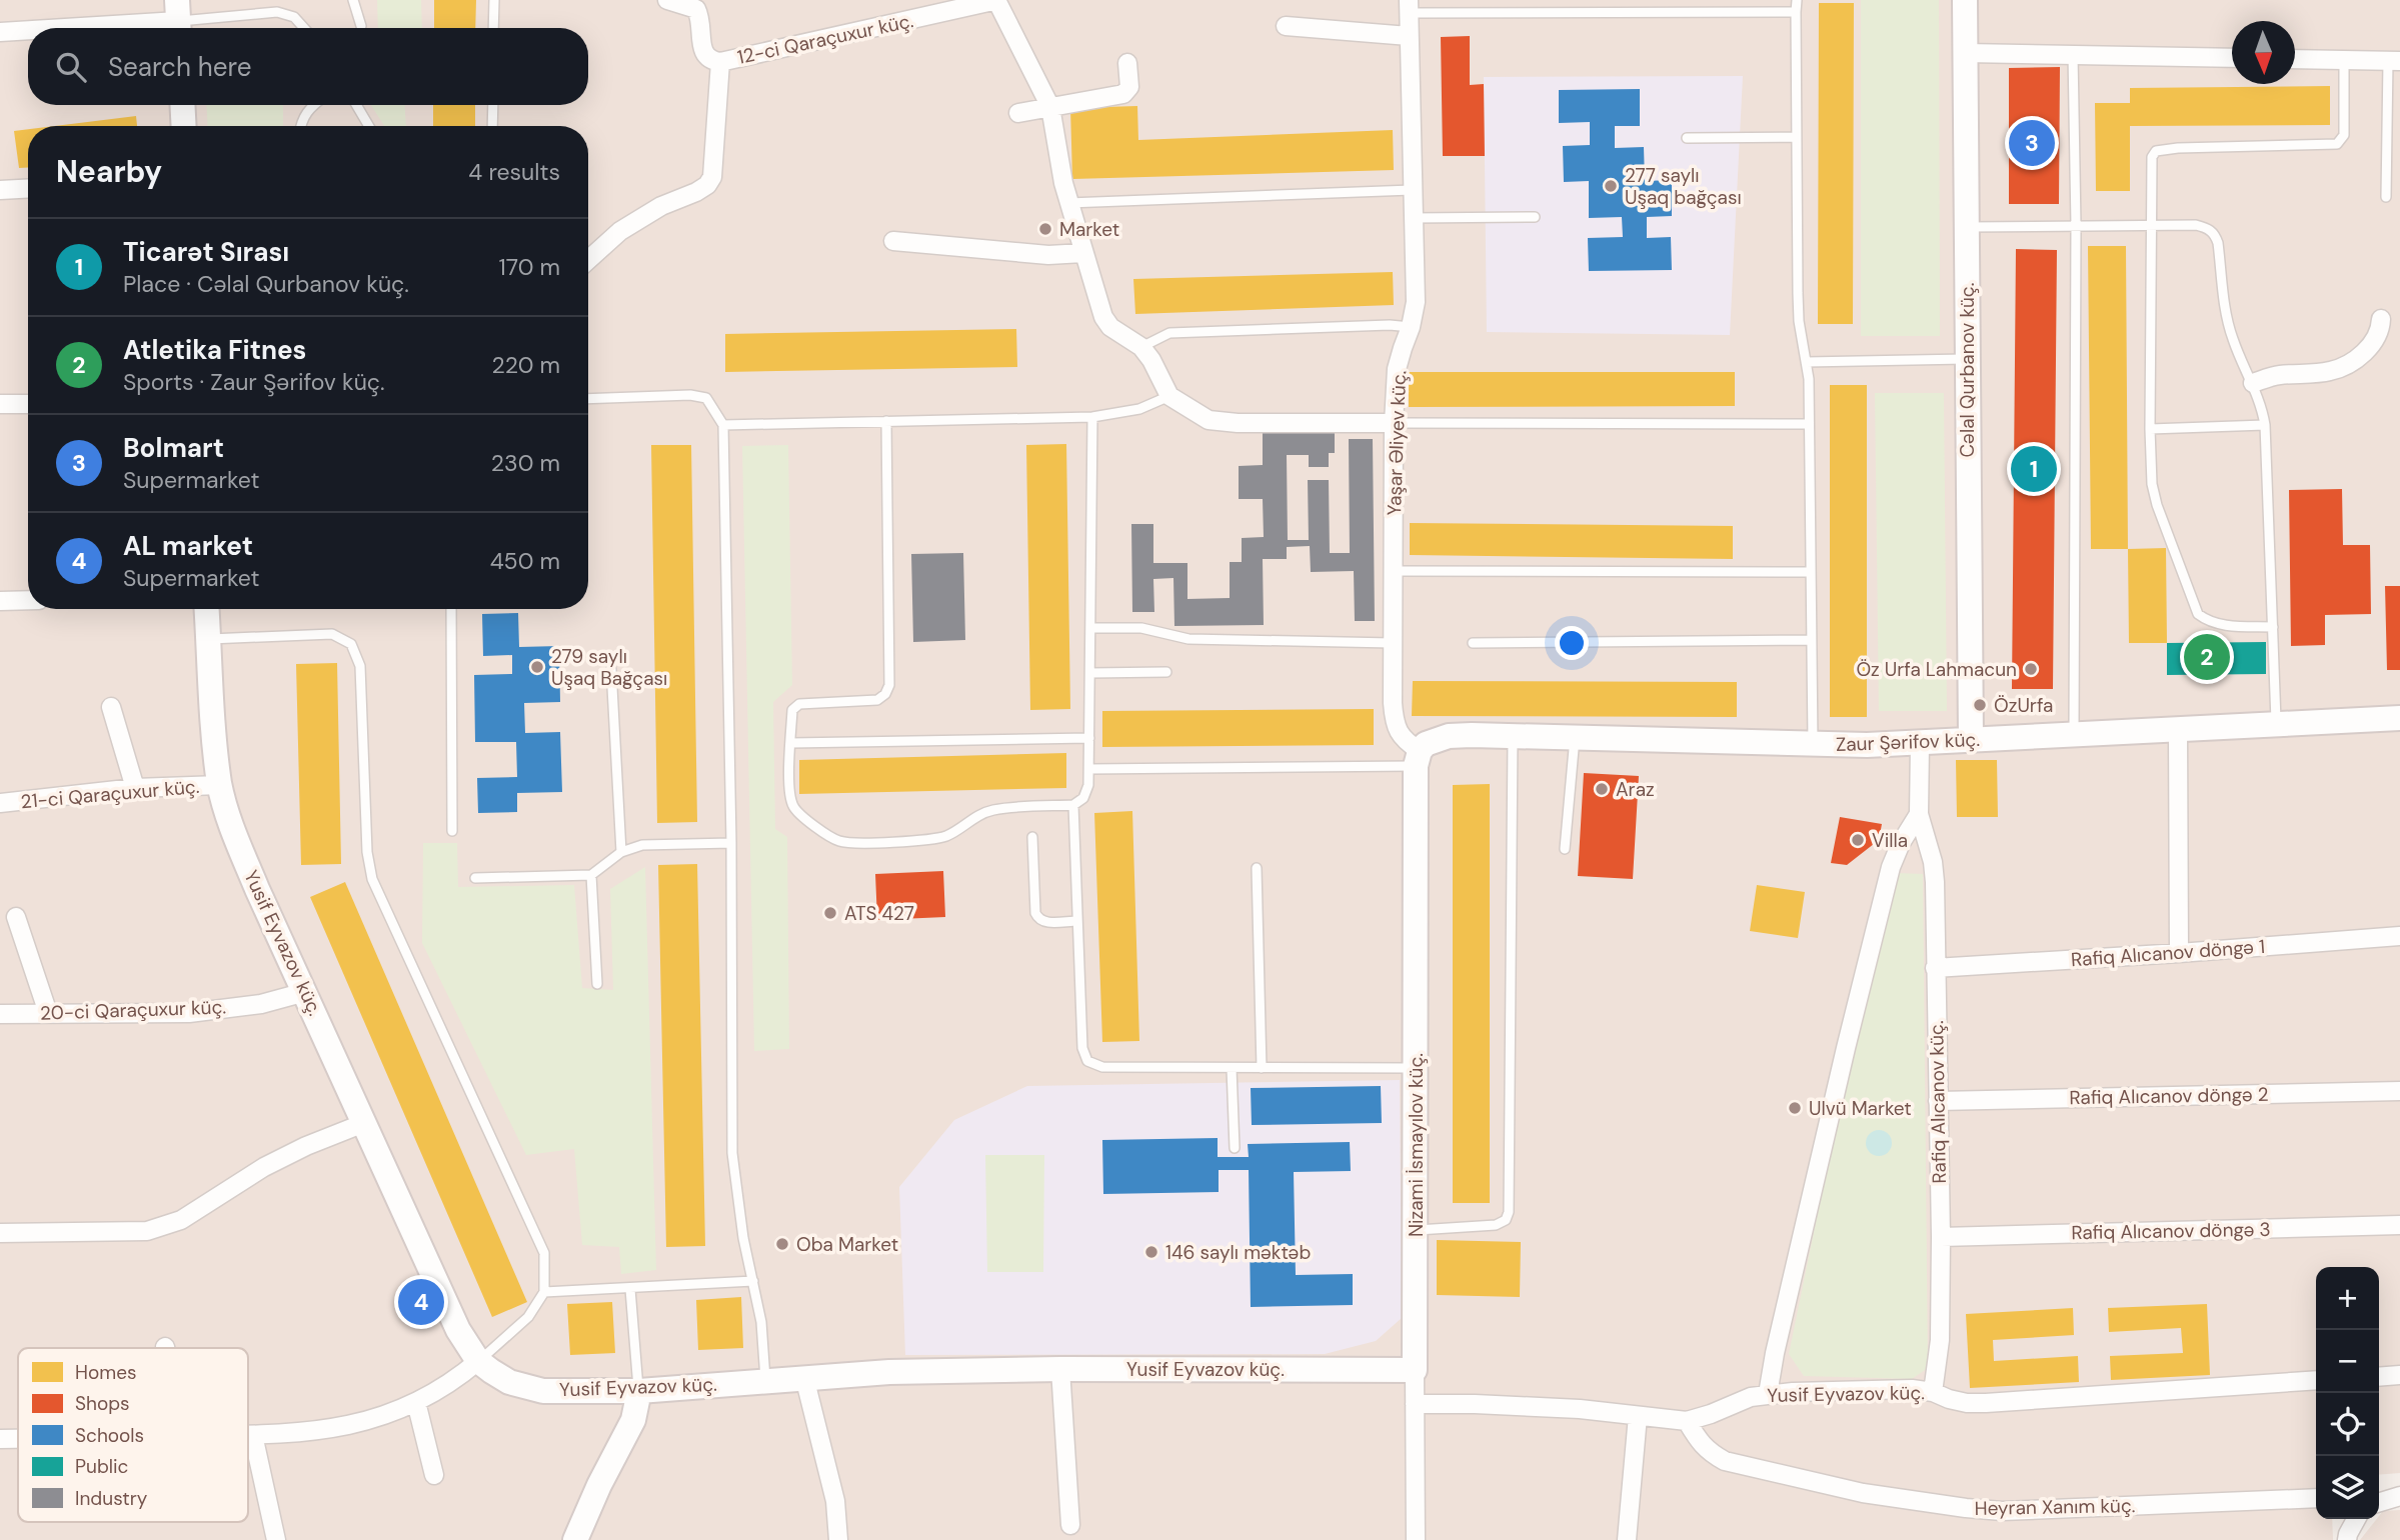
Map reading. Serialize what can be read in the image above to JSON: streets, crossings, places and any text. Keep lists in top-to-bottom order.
{
  "streets": {
    "street": [
      "12-ci Qaraçuxur küç.",
      "Cəlal Qurbanov küç.",
      "Yaşar Əliyev küç.",
      "Zaur Şərifov küç.",
      "21-ci Qaraçuxur küç.",
      "Yusif Eyvazov küç.",
      "Rafiq Alıcanov döngə 1",
      "20-ci Qaraçuxur küç.",
      "Rafiq Alıcanov döngə 2",
      "Rafiq Alıcanov küç.",
      "Nizami İsmayılov küç.",
      "Rafiq Alıcanov döngə 3",
      "Heyran Xanım küç."
    ]
  },
  "crossings": [
    ["Cəlal Qurbanov küç.", "Zaur Şərifov küç."],
    ["Yaşar Əliyev küç.", "Zaur Şərifov küç."],
    ["Yaşar Əliyev küç.", "Nizami İsmayılov küç."],
    ["Zaur Şərifov küç.", "Nizami İsmayılov küç."],
    ["21-ci Qaraçuxur küç.", "Yusif Eyvazov küç."],
    ["Yusif Eyvazov küç.", "20-ci Qaraçuxur küç."],
    ["Yusif Eyvazov küç.", "Rafiq Alıcanov küç."],
    ["Yusif Eyvazov küç.", "Nizami İsmayılov küç."],
    ["Yusif Eyvazov küç.", "Heyran Xanım küç."],
    ["Rafiq Alıcanov döngə 1", "Rafiq Alıcanov küç."],
    ["Rafiq Alıcanov döngə 2", "Rafiq Alıcanov küç."],
    ["Rafiq Alıcanov küç.", "Rafiq Alıcanov döngə 3"]
  ],
  "places": [
    "277 saylı Uşaq bağçası",
    "Market",
    "279 saylı Uşaq Bağçası",
    "Öz Urfa Lahmacun",
    "ÖzUrfa",
    "Araz",
    "Villa",
    "ATS 427",
    "Ulvü Market",
    "Oba Market",
    "146 saylı məktəb"
  ],
  "legend": [
    "Homes",
    "Shops",
    "Schools",
    "Public",
    "Industry"
  ],
  "north": "bottom",
  "page": {
    "search": "Search here",
    "pins": [
      "3",
      "1",
      "2",
      "4"
    ],
    "heading": ["Nearby", "4 results"],
    "list": [
      {
        "mark": "1",
        "name": "Ticarət Sırası",
        "note": "Place · Cəlal Qurbanov küç.",
        "value": "170 m"
      },
      {
        "mark": "2",
        "name": "Atletika Fitnes",
        "note": "Sports · Zaur Şərifov küç.",
        "value": "220 m"
      },
      {
        "mark": "3",
        "name": "Bolmart",
        "note": "Supermarket",
        "value": "230 m"
      },
      {
        "mark": "4",
        "name": "AL market",
        "note": "Supermarket",
        "value": "450 m"
      }
    ],
    "map_buttons": ["+", "−"]
  }
}
